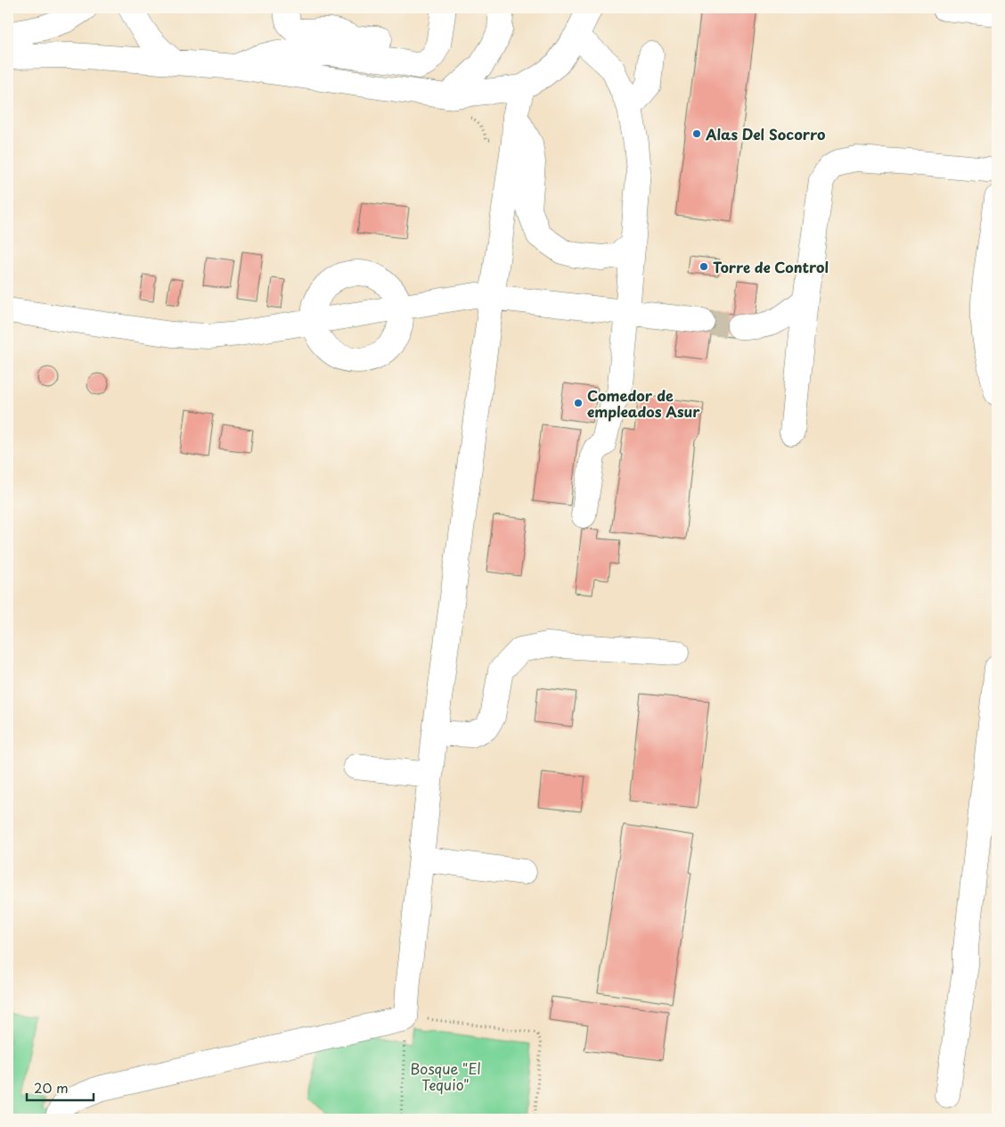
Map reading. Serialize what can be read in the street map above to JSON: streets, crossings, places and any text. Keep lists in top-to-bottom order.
{
  "parks": ["Bosque \"El Tequio\""],
  "places": ["Alas Del Socorro", "Torre de Control", "Comedor de empleados Asur"],
  "scale_bar": "20 m"
}
